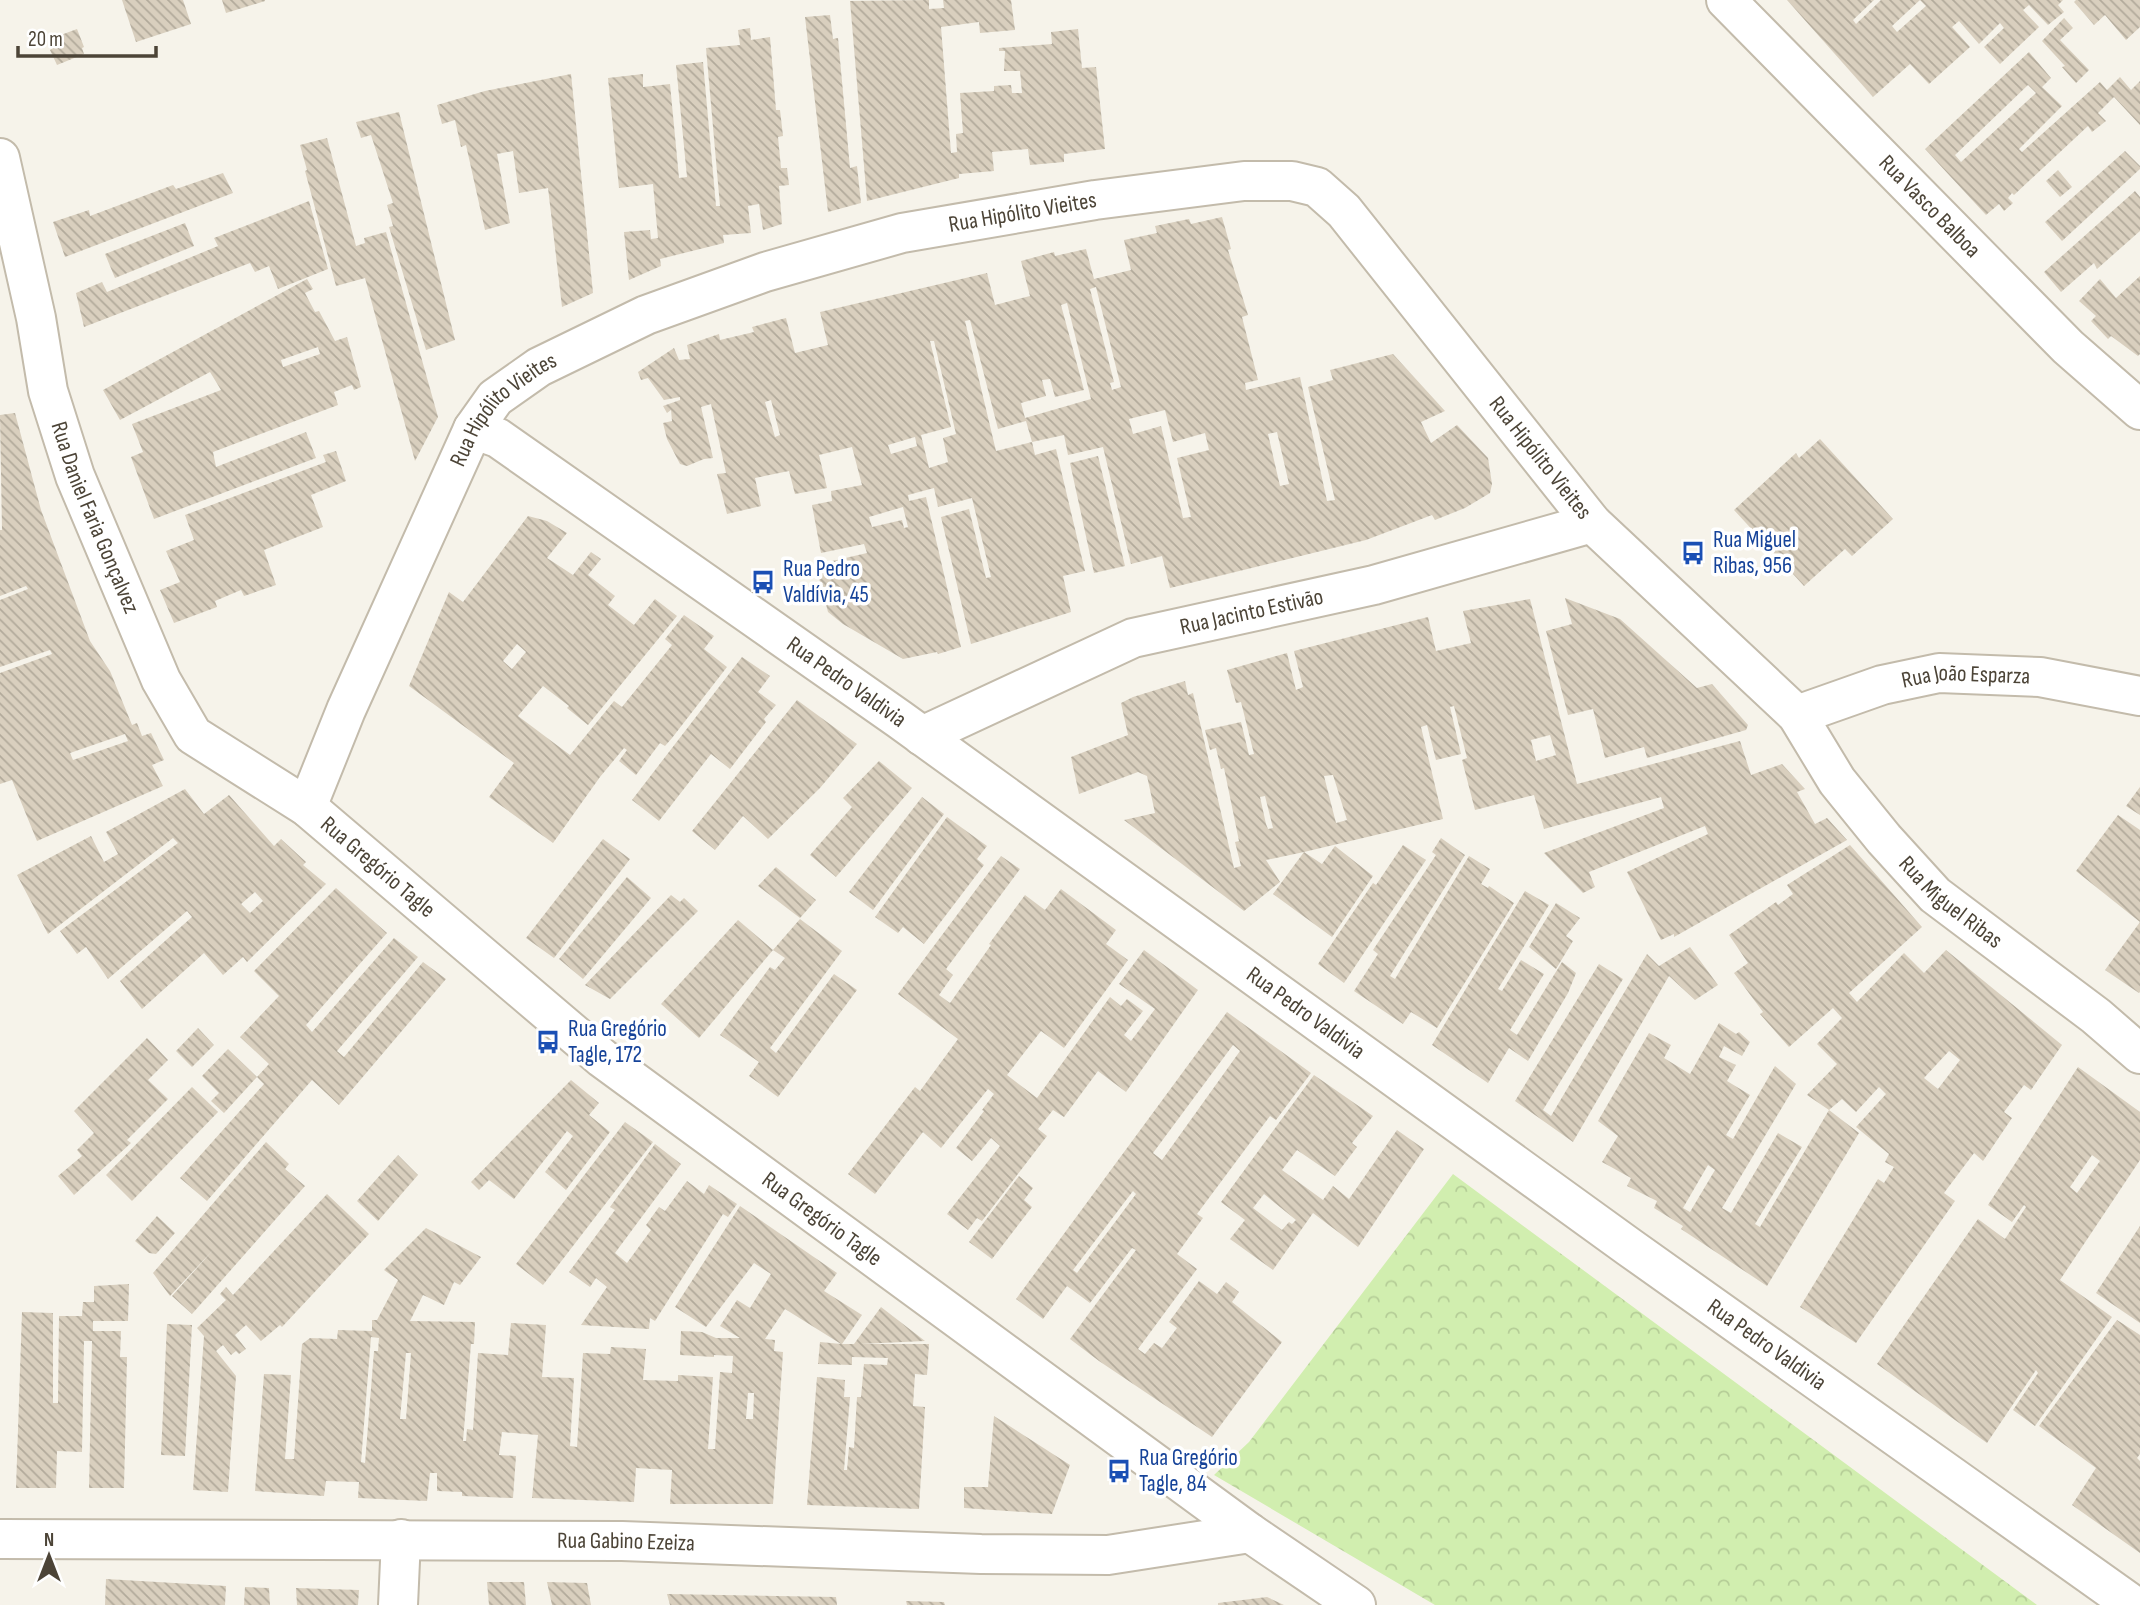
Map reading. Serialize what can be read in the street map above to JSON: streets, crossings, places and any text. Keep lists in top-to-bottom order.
{
  "streets": {
    "street": [
      "Rua Vasco Balboa",
      "Rua Hipólito Vieites",
      "Rua Daniel Faria Gonçalvez",
      "Rua Jacinto Estivão",
      "Rua João Esparza",
      "Rua Pedro Valdivia",
      "Rua Gregório Tagle",
      "Rua Miguel Ribas",
      "Rua Gabino Ezeiza"
    ]
  },
  "crossings": [
    ["Rua Hipólito Vieites", "Rua Daniel Faria Gonçalvez"],
    ["Rua Hipólito Vieites", "Rua Jacinto Estivão"],
    ["Rua Hipólito Vieites", "Rua João Esparza"],
    ["Rua Hipólito Vieites", "Rua Pedro Valdivia"],
    ["Rua Hipólito Vieites", "Rua Gregório Tagle"],
    ["Rua Hipólito Vieites", "Rua Miguel Ribas"],
    ["Rua Daniel Faria Gonçalvez", "Rua Gregório Tagle"],
    ["Rua Jacinto Estivão", "Rua Pedro Valdivia"],
    ["Rua João Esparza", "Rua Miguel Ribas"],
    ["Rua Gregório Tagle", "Rua Gabino Ezeiza"]
  ],
  "places": {
    "bus stop": [
      "Rua Miguel Ribas, 956",
      "Rua Pedro Valdívia, 45",
      "Rua Gregório Tagle, 172",
      "Rua Gregório Tagle, 84"
    ]
  },
  "scale_bar": "20 m",
  "north": "top"
}
